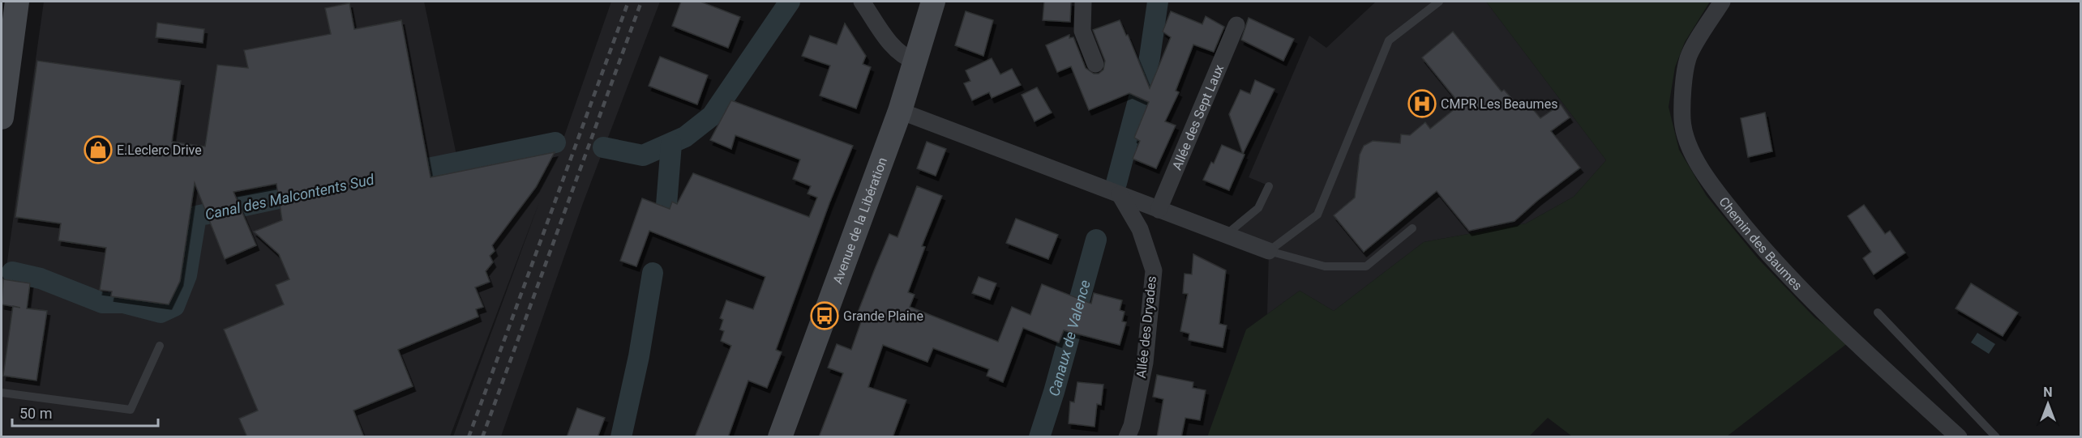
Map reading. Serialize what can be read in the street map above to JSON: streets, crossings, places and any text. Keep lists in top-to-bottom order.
{
  "streets": {
    "main road": ["Avenue de la Libération"],
    "street": ["Allée des Sept Laux", "Chemin des Baumes", "Allée des Dryades"]
  },
  "water": ["Canal des Malcontents Sud", "Canaux de Valence"],
  "places": {
    "hospital": ["CMPR Les Beaumes"],
    "shop": ["E.Leclerc Drive"],
    "bus stop": ["Grande Plaine"]
  },
  "scale_bar": "50 m",
  "north": "top"
}
